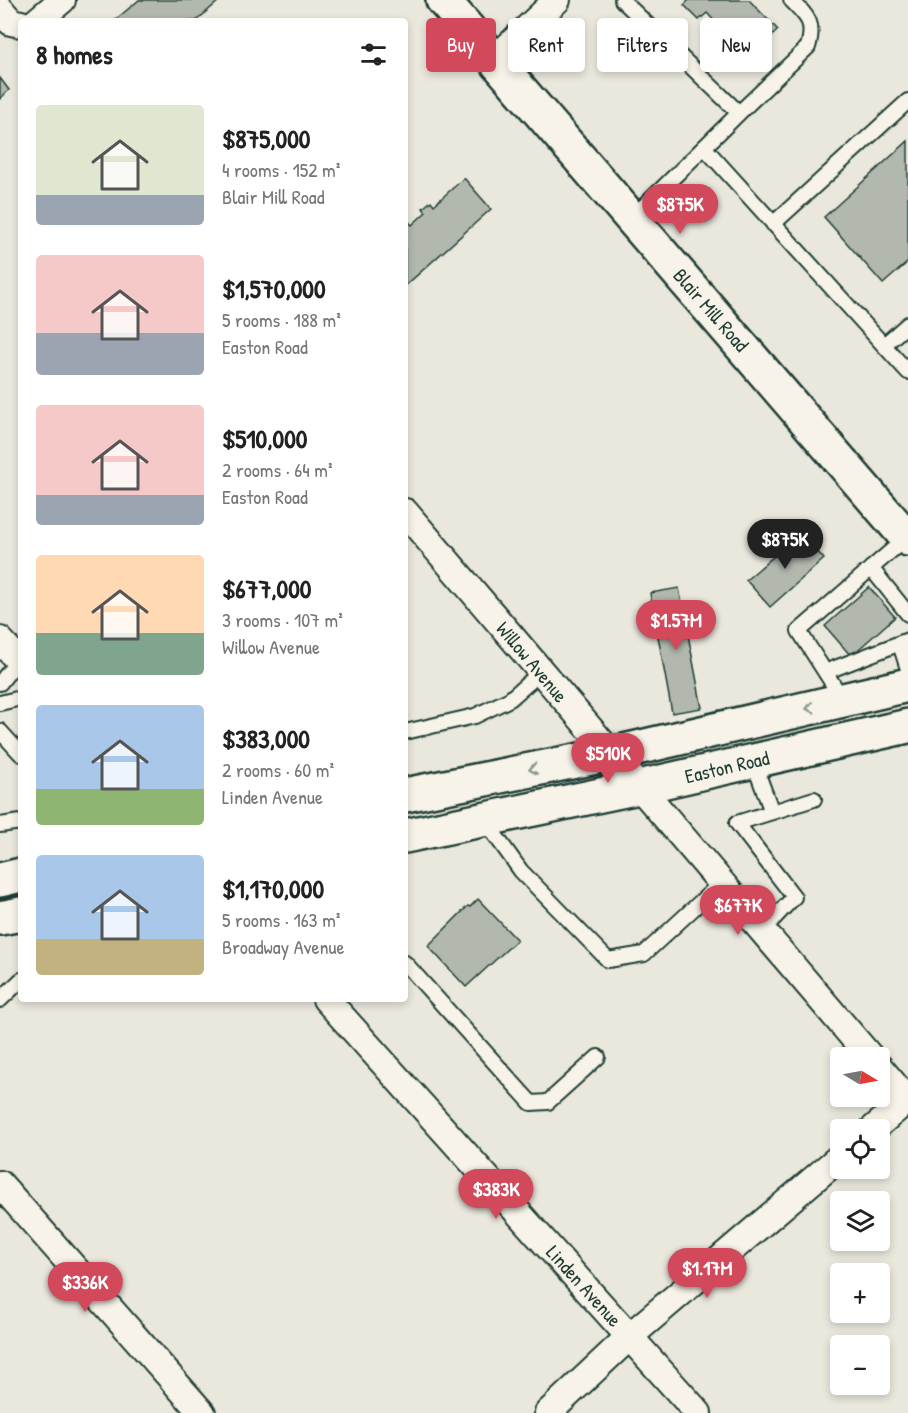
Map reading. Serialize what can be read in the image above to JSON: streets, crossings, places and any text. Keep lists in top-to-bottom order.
{
  "streets": {
    "main road": ["Blair Mill Road", "Easton Road"],
    "street": ["Willow Avenue", "Linden Avenue"]
  },
  "crossings": [
    ["Willow Avenue", "Easton Road"]
  ],
  "north": "right",
  "page": {
    "chip": [
      "Buy",
      "Rent",
      "Filters",
      "New"
    ],
    "heading": "8 homes",
    "list": [
      {
        "name": "$875,000",
        "note": "4 rooms · 152 m² · Blair Mill Road"
      },
      {
        "name": "$1,570,000",
        "note": "5 rooms · 188 m² · Easton Road"
      },
      {
        "name": "$510,000",
        "note": "2 rooms · 64 m² · Easton Road"
      },
      {
        "name": "$677,000",
        "note": "3 rooms · 107 m² · Willow Avenue"
      },
      {
        "name": "$383,000",
        "note": "2 rooms · 60 m² · Linden Avenue"
      },
      {
        "name": "$1,170,000",
        "note": "5 rooms · 163 m² · Broadway Avenue"
      }
    ],
    "price": [
      "$875K",
      "$875K",
      "$1.57M",
      "$510K",
      "$677K",
      "$383K",
      "$1.17M",
      "$336K"
    ],
    "map_buttons": ["+", "−"]
  }
}
